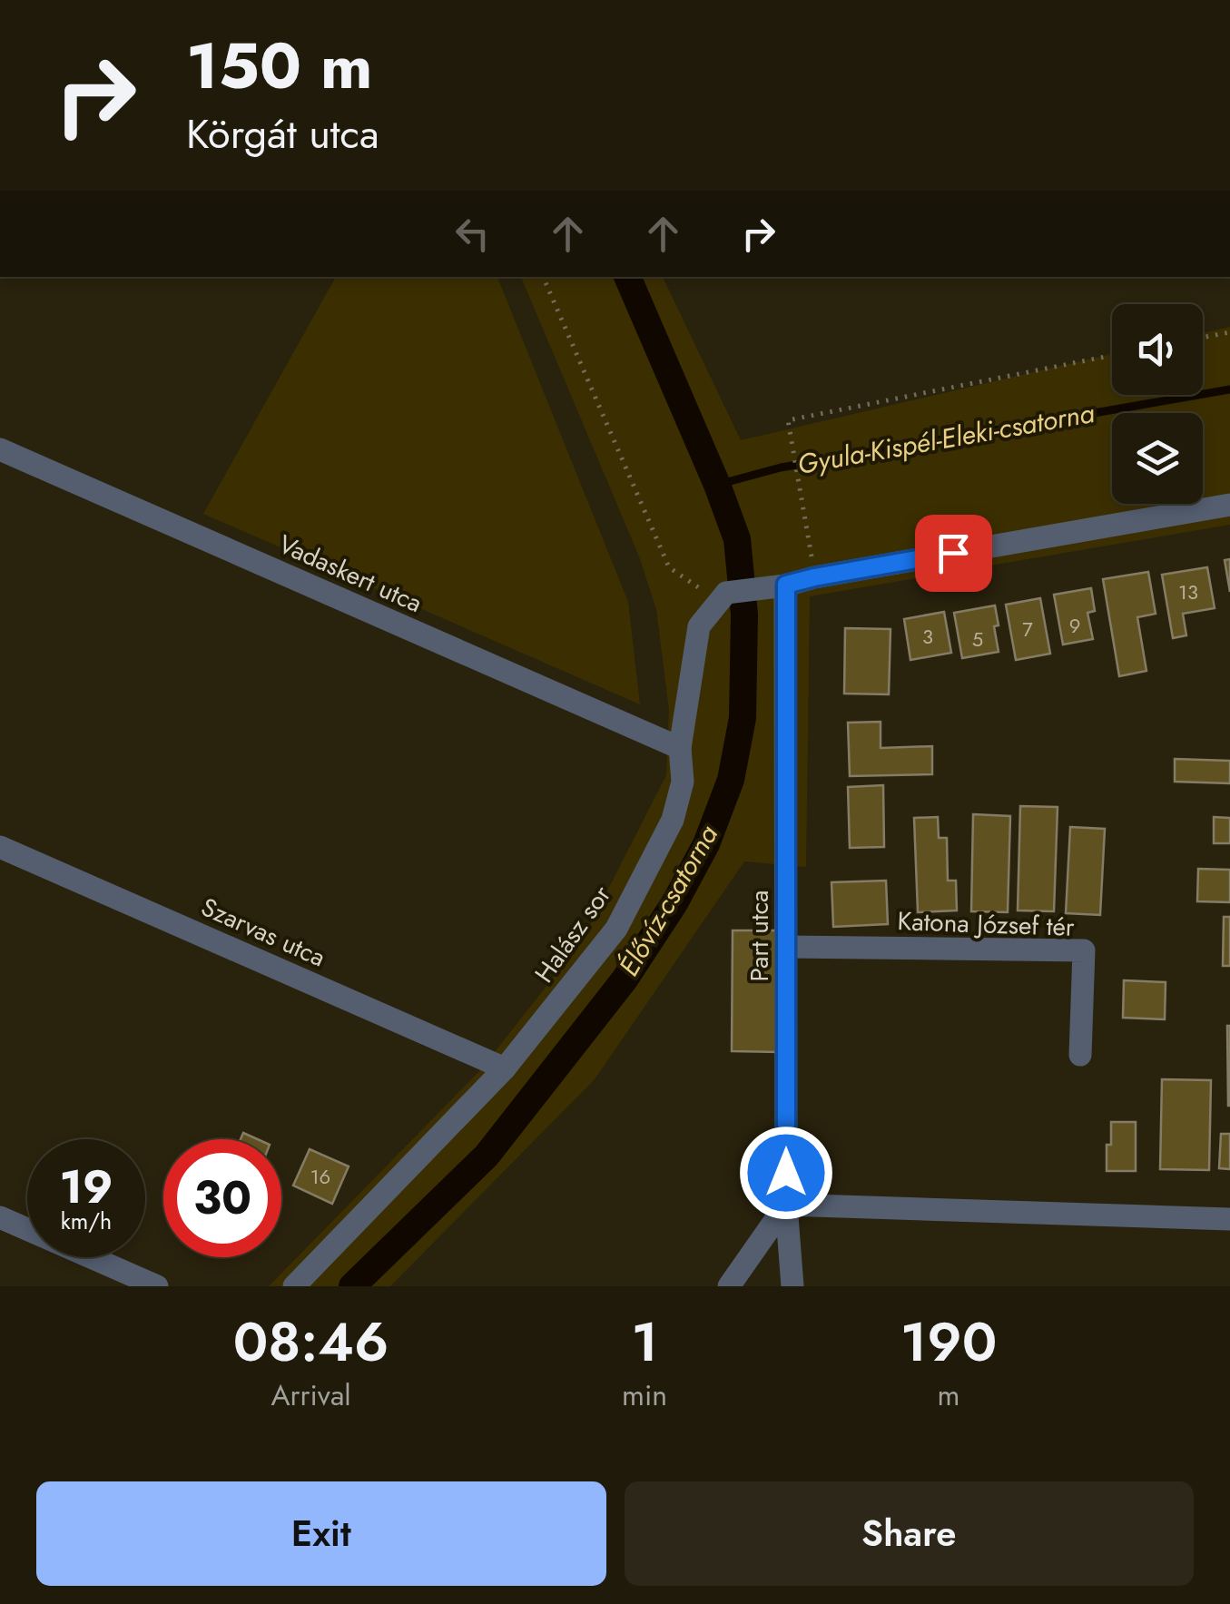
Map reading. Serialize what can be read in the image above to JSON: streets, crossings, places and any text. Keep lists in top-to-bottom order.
{
  "streets": {
    "street": [
      "Vadaskert utca",
      "Katona József tér",
      "Szarvas utca",
      "Halász sor",
      "Part utca"
    ]
  },
  "crossings": [
    ["Vadaskert utca", "Halász sor"],
    ["Katona József tér", "Part utca"],
    ["Szarvas utca", "Halász sor"]
  ],
  "water": ["Gyula-Kispél-Eleki-csatorna", "Élővíz-csatorna"],
  "house_numbers": [
    "13",
    "9",
    "7",
    "3",
    "5",
    "16"
  ],
  "page": {
    "turn": ["150 m", "Körgát utca"],
    "speed": "19 km/h",
    "limit": "30",
    "eta": [
      "08:46",
      "Arrival",
      "1",
      "min",
      "190",
      "m"
    ],
    "buttons": ["Exit", "Share"]
  }
}
